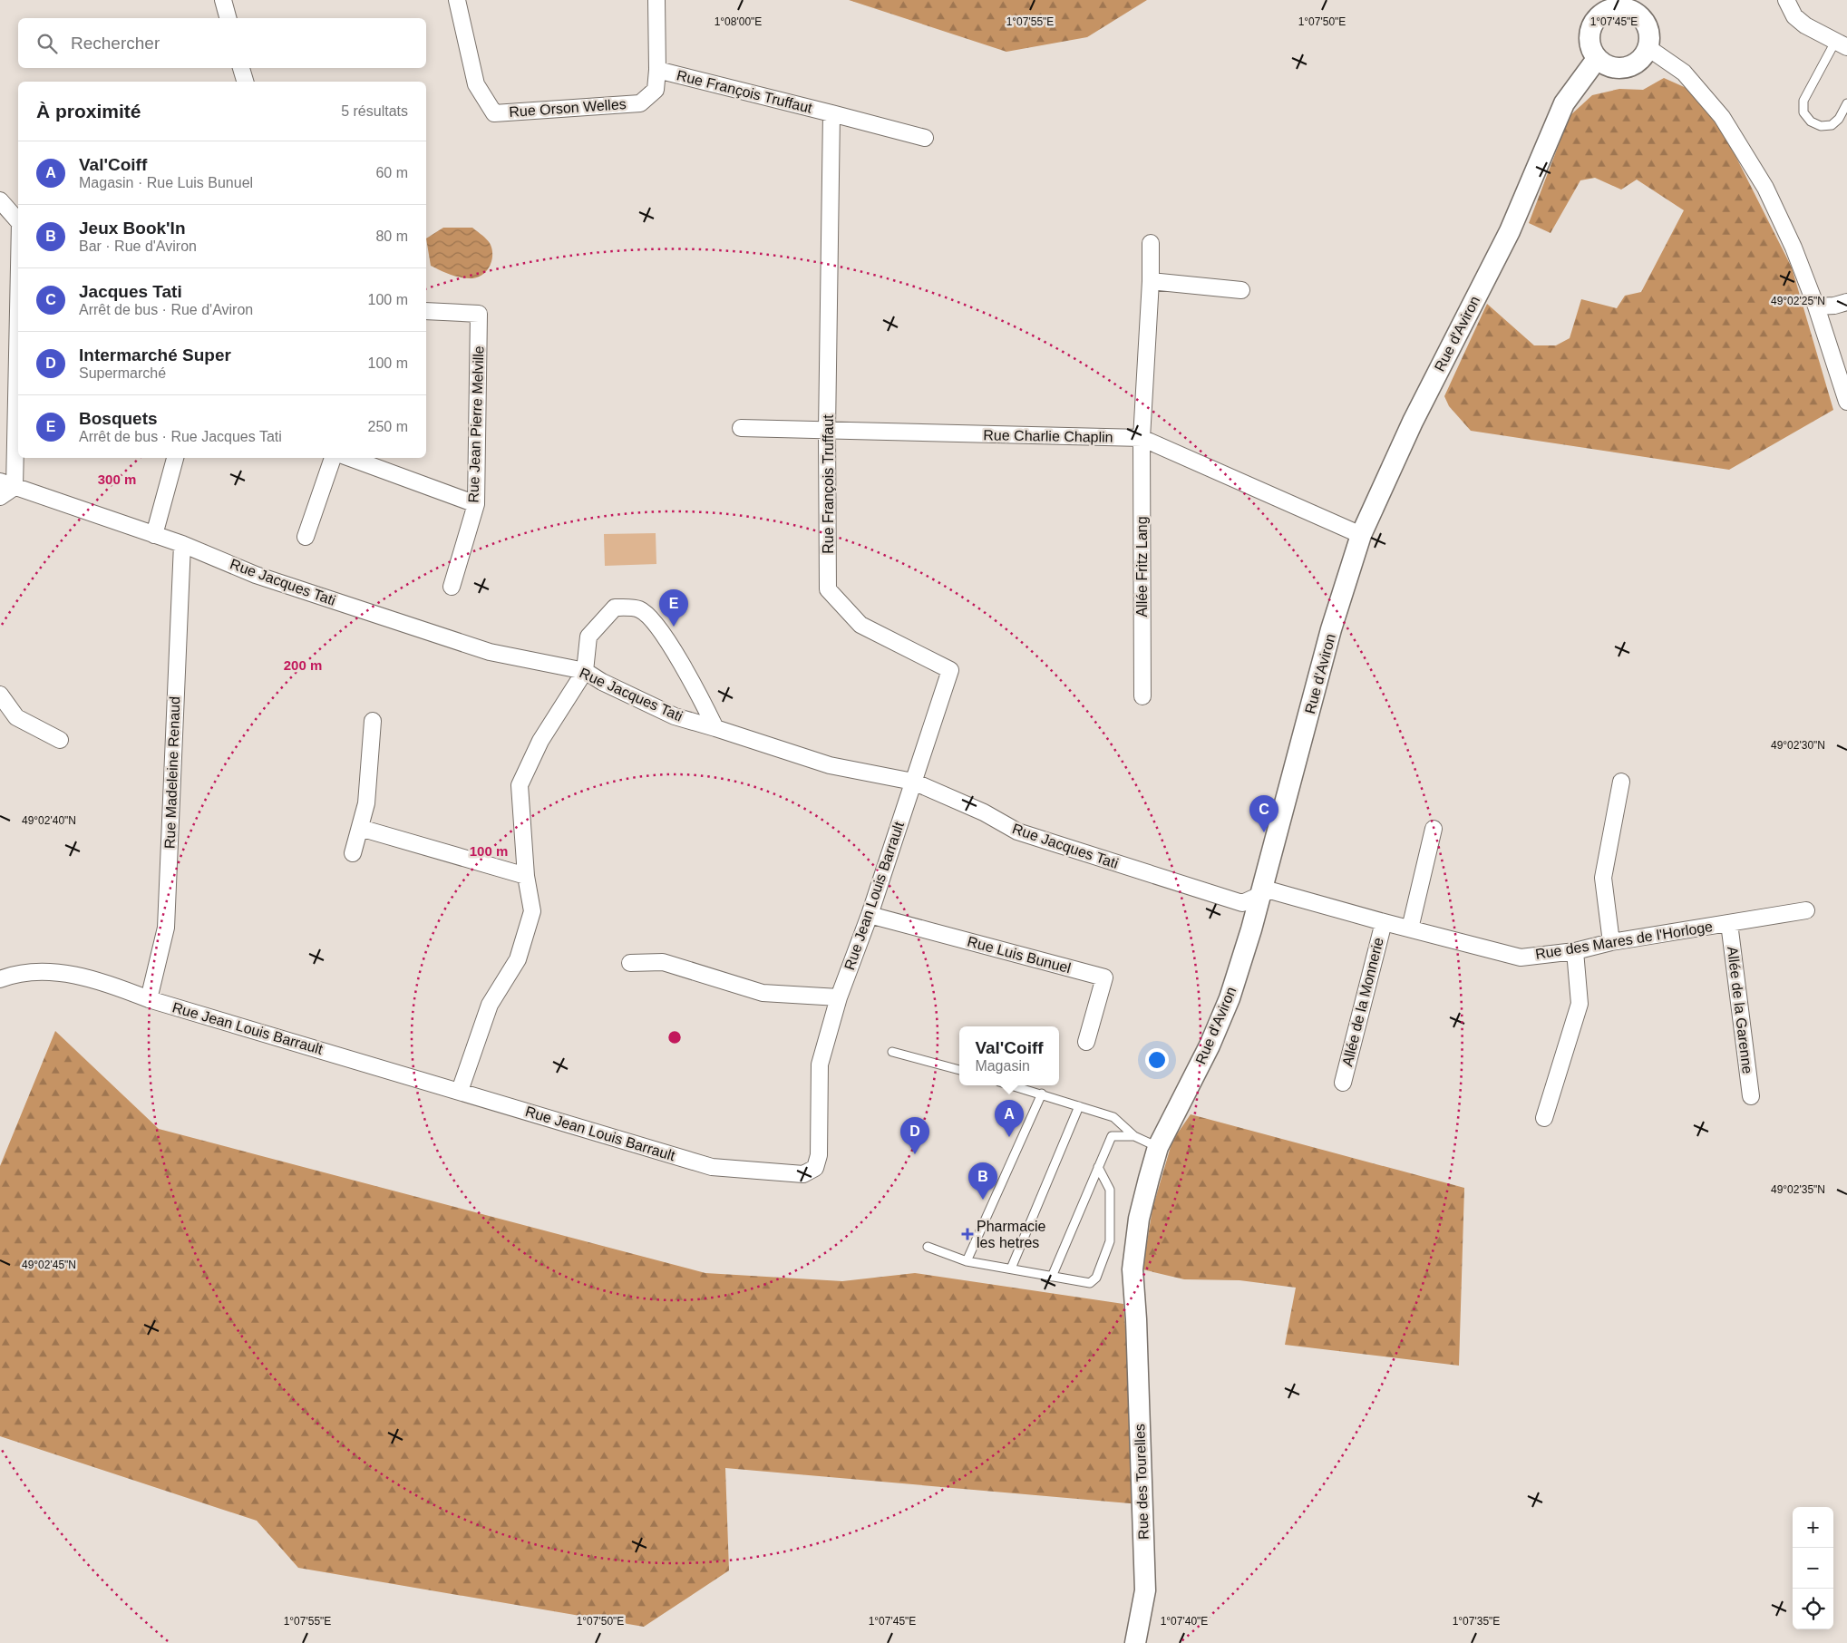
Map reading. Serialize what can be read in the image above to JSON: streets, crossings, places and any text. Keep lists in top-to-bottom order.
{
  "streets": {
    "street": [
      "Rue François Truffaut",
      "Rue Orson Welles",
      "Rue d'Aviron",
      "Rue Jean Pierre Melville",
      "Rue Charlie Chaplin",
      "Allée Fritz Lang",
      "Rue Jacques Tati",
      "Rue Madeleine Renaud",
      "Rue Jean Louis Barrault",
      "Rue des Mares de l'Horloge",
      "Rue Luis Bunuel",
      "Allée de la Monnerie",
      "Allée de la Garenne",
      "Rue des Tourelles"
    ]
  },
  "crossings": [
    ["Rue François Truffaut", "Rue Orson Welles"],
    ["Rue François Truffaut", "Rue Charlie Chaplin"],
    ["Rue François Truffaut", "Rue Jacques Tati"],
    ["Rue François Truffaut", "Rue Jean Louis Barrault"],
    ["Rue d'Aviron", "Rue Charlie Chaplin"],
    ["Rue d'Aviron", "Rue Jacques Tati"],
    ["Rue d'Aviron", "Rue des Mares de l'Horloge"],
    ["Rue d'Aviron", "Rue des Tourelles"],
    ["Rue Charlie Chaplin", "Allée Fritz Lang"],
    ["Rue Jacques Tati", "Rue Madeleine Renaud"],
    ["Rue Jacques Tati", "Rue Jean Louis Barrault"],
    ["Rue Jacques Tati", "Rue des Mares de l'Horloge"],
    ["Rue Madeleine Renaud", "Rue Jean Louis Barrault"],
    ["Rue Jean Louis Barrault", "Rue Luis Bunuel"],
    ["Rue des Mares de l'Horloge", "Allée de la Monnerie"],
    ["Rue des Mares de l'Horloge", "Allée de la Garenne"]
  ],
  "places": {
    "health": ["Pharmacie les hetres"]
  },
  "page": {
    "search": "Rechercher",
    "heading": ["À proximité", "5 résultats"],
    "list": [
      {
        "mark": "A",
        "name": "Val'Coiff",
        "note": "Magasin · Rue Luis Bunuel",
        "value": "60 m"
      },
      {
        "mark": "B",
        "name": "Jeux Book'In",
        "note": "Bar · Rue d'Aviron",
        "value": "80 m"
      },
      {
        "mark": "C",
        "name": "Jacques Tati",
        "note": "Arrêt de bus · Rue d'Aviron",
        "value": "100 m"
      },
      {
        "mark": "D",
        "name": "Intermarché Super",
        "note": "Supermarché",
        "value": "100 m"
      },
      {
        "mark": "E",
        "name": "Bosquets",
        "note": "Arrêt de bus · Rue Jacques Tati",
        "value": "250 m"
      }
    ],
    "pins": [
      "E",
      "C",
      "A",
      "D",
      "B"
    ],
    "popup": ["Val'Coiff", "Magasin"],
    "map_buttons": ["+", "−"]
  },
  "coordinates": [
    "1°07'55\"E",
    "1°08'00\"E",
    "1°07'50\"E",
    "1°07'45\"E",
    "49°02'25\"N",
    "49°02'30\"N",
    "49°02'40\"N",
    "49°02'35\"N",
    "49°02'45\"N",
    "1°07'40\"E",
    "1°07'35\"E"
  ],
  "rings": ["300 m", "200 m", "100 m"]
}
